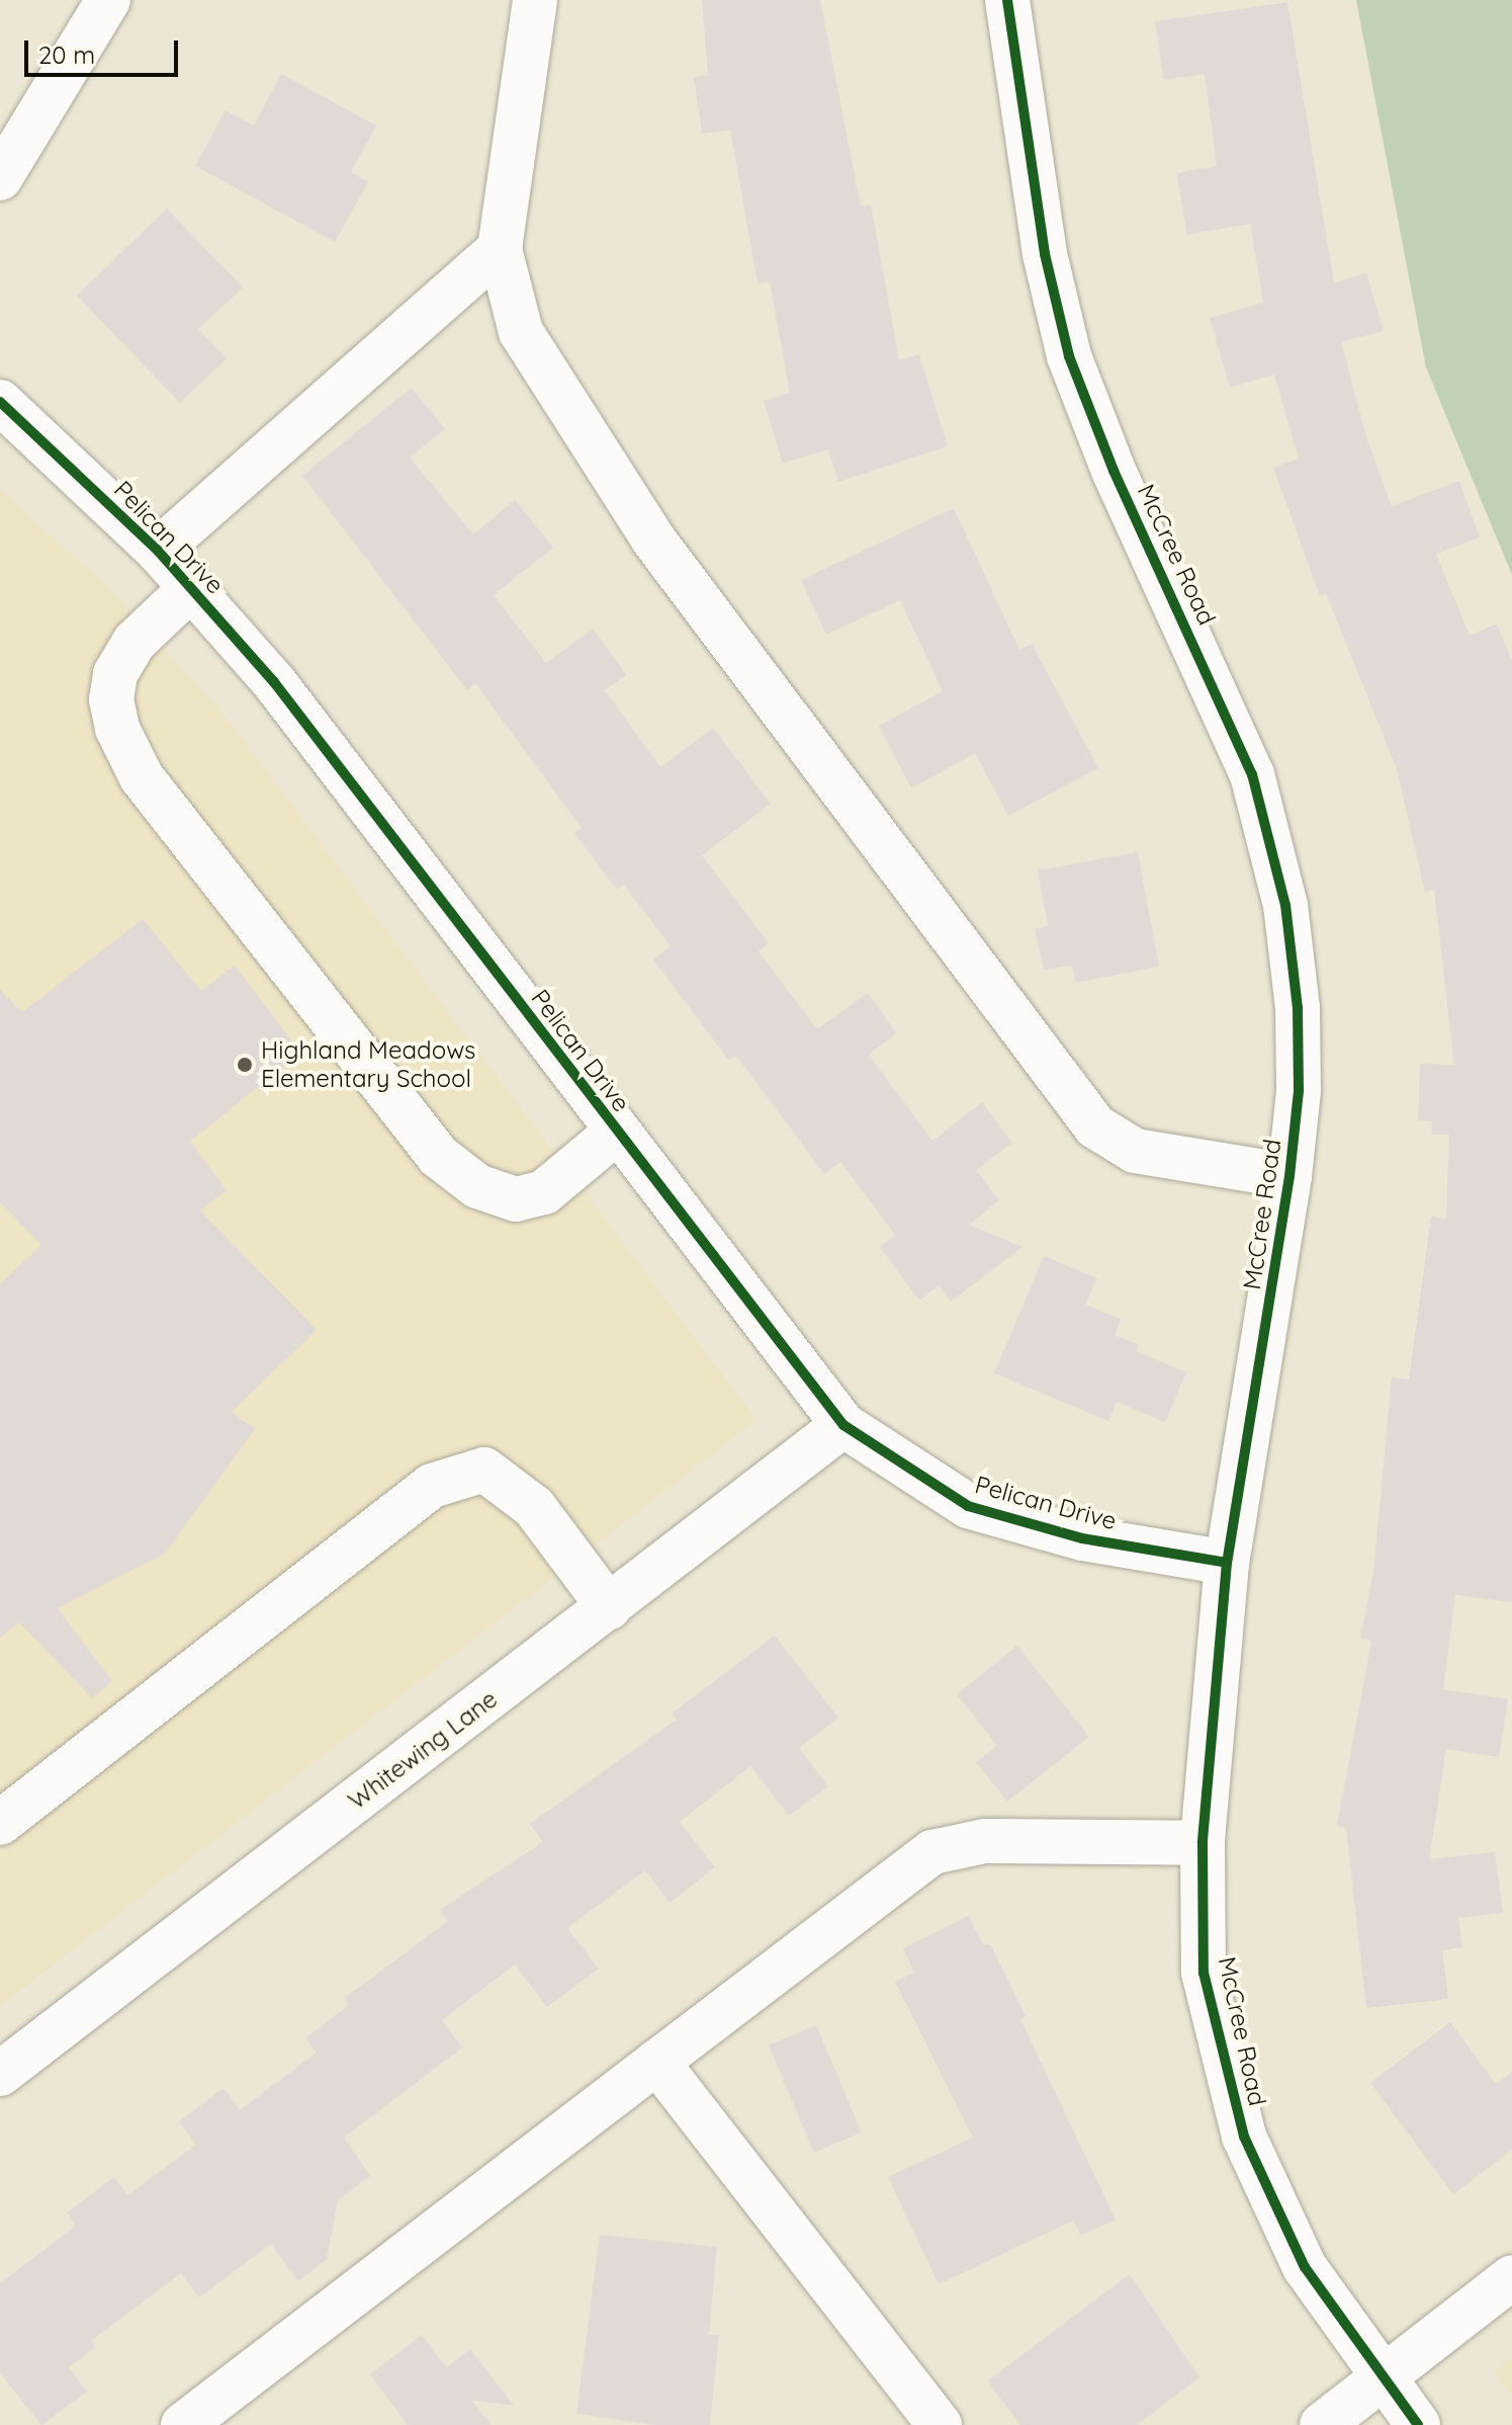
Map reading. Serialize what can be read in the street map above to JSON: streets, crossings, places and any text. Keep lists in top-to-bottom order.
{
  "streets": {
    "street": ["Pelican Drive", "McCree Road", "Whitewing Lane"]
  },
  "crossings": [
    ["Pelican Drive", "McCree Road"],
    ["Pelican Drive", "Whitewing Lane"]
  ],
  "places": ["Highland Meadows Elementary School"],
  "scale_bar": "20 m"
}
